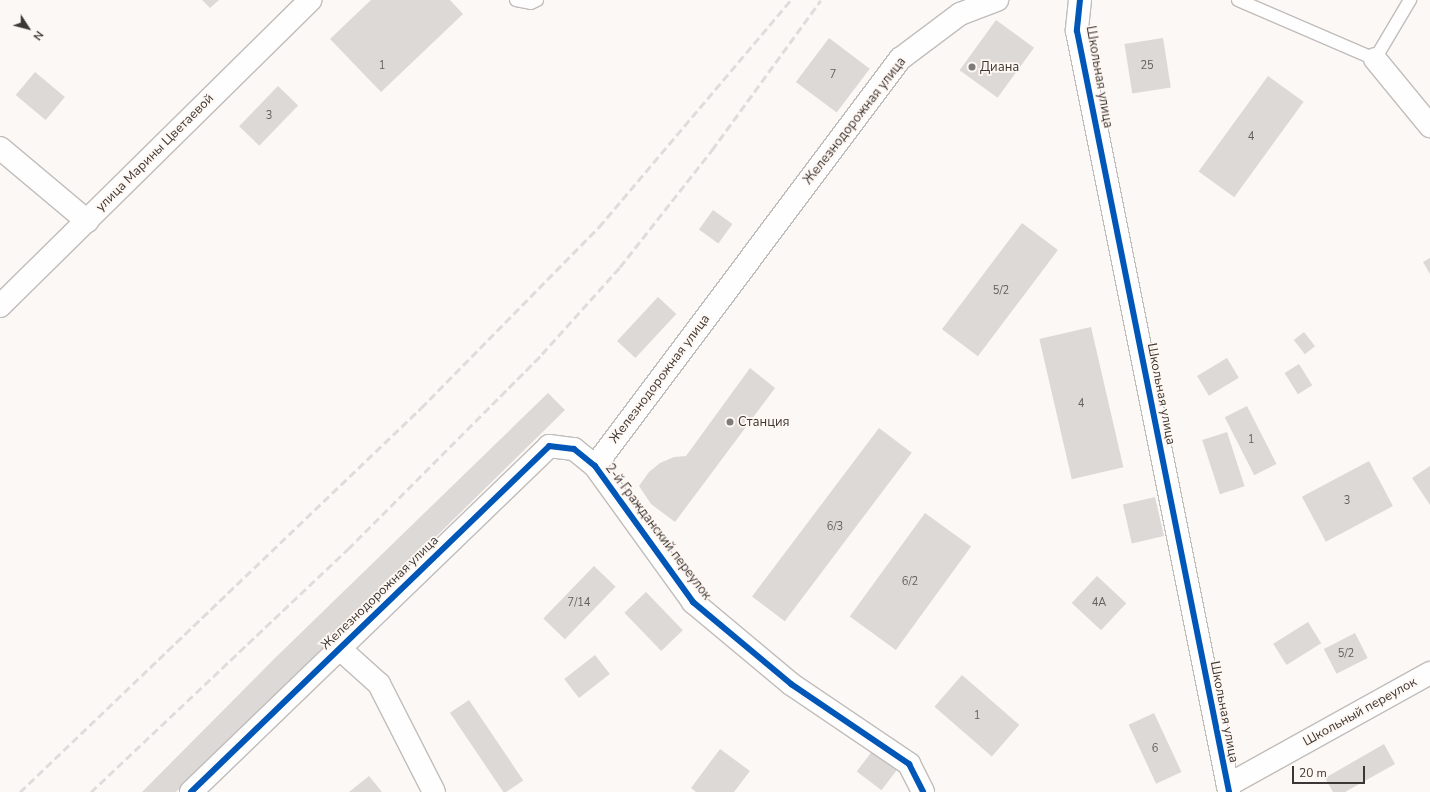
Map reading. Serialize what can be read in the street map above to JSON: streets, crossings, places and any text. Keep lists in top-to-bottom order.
{
  "streets": {
    "street": [
      "Школьная улица",
      "Железнодорожная улица",
      "улица Марины Цветаевой",
      "2-й Гражданский переулок",
      "Школьный переулок"
    ]
  },
  "crossings": [
    ["Школьная улица", "Школьный переулок"],
    ["Железнодорожная улица", "2-й Гражданский переулок"]
  ],
  "places": ["Диана", "Станция"],
  "house_numbers": [
    "1",
    "25",
    "7",
    "3",
    "4",
    "5/2",
    "4",
    "1",
    "3",
    "6/3",
    "6/2",
    "7/14",
    "4А",
    "5/2",
    "1",
    "6"
  ],
  "scale_bar": "20 m",
  "north": "bottom right"
}
